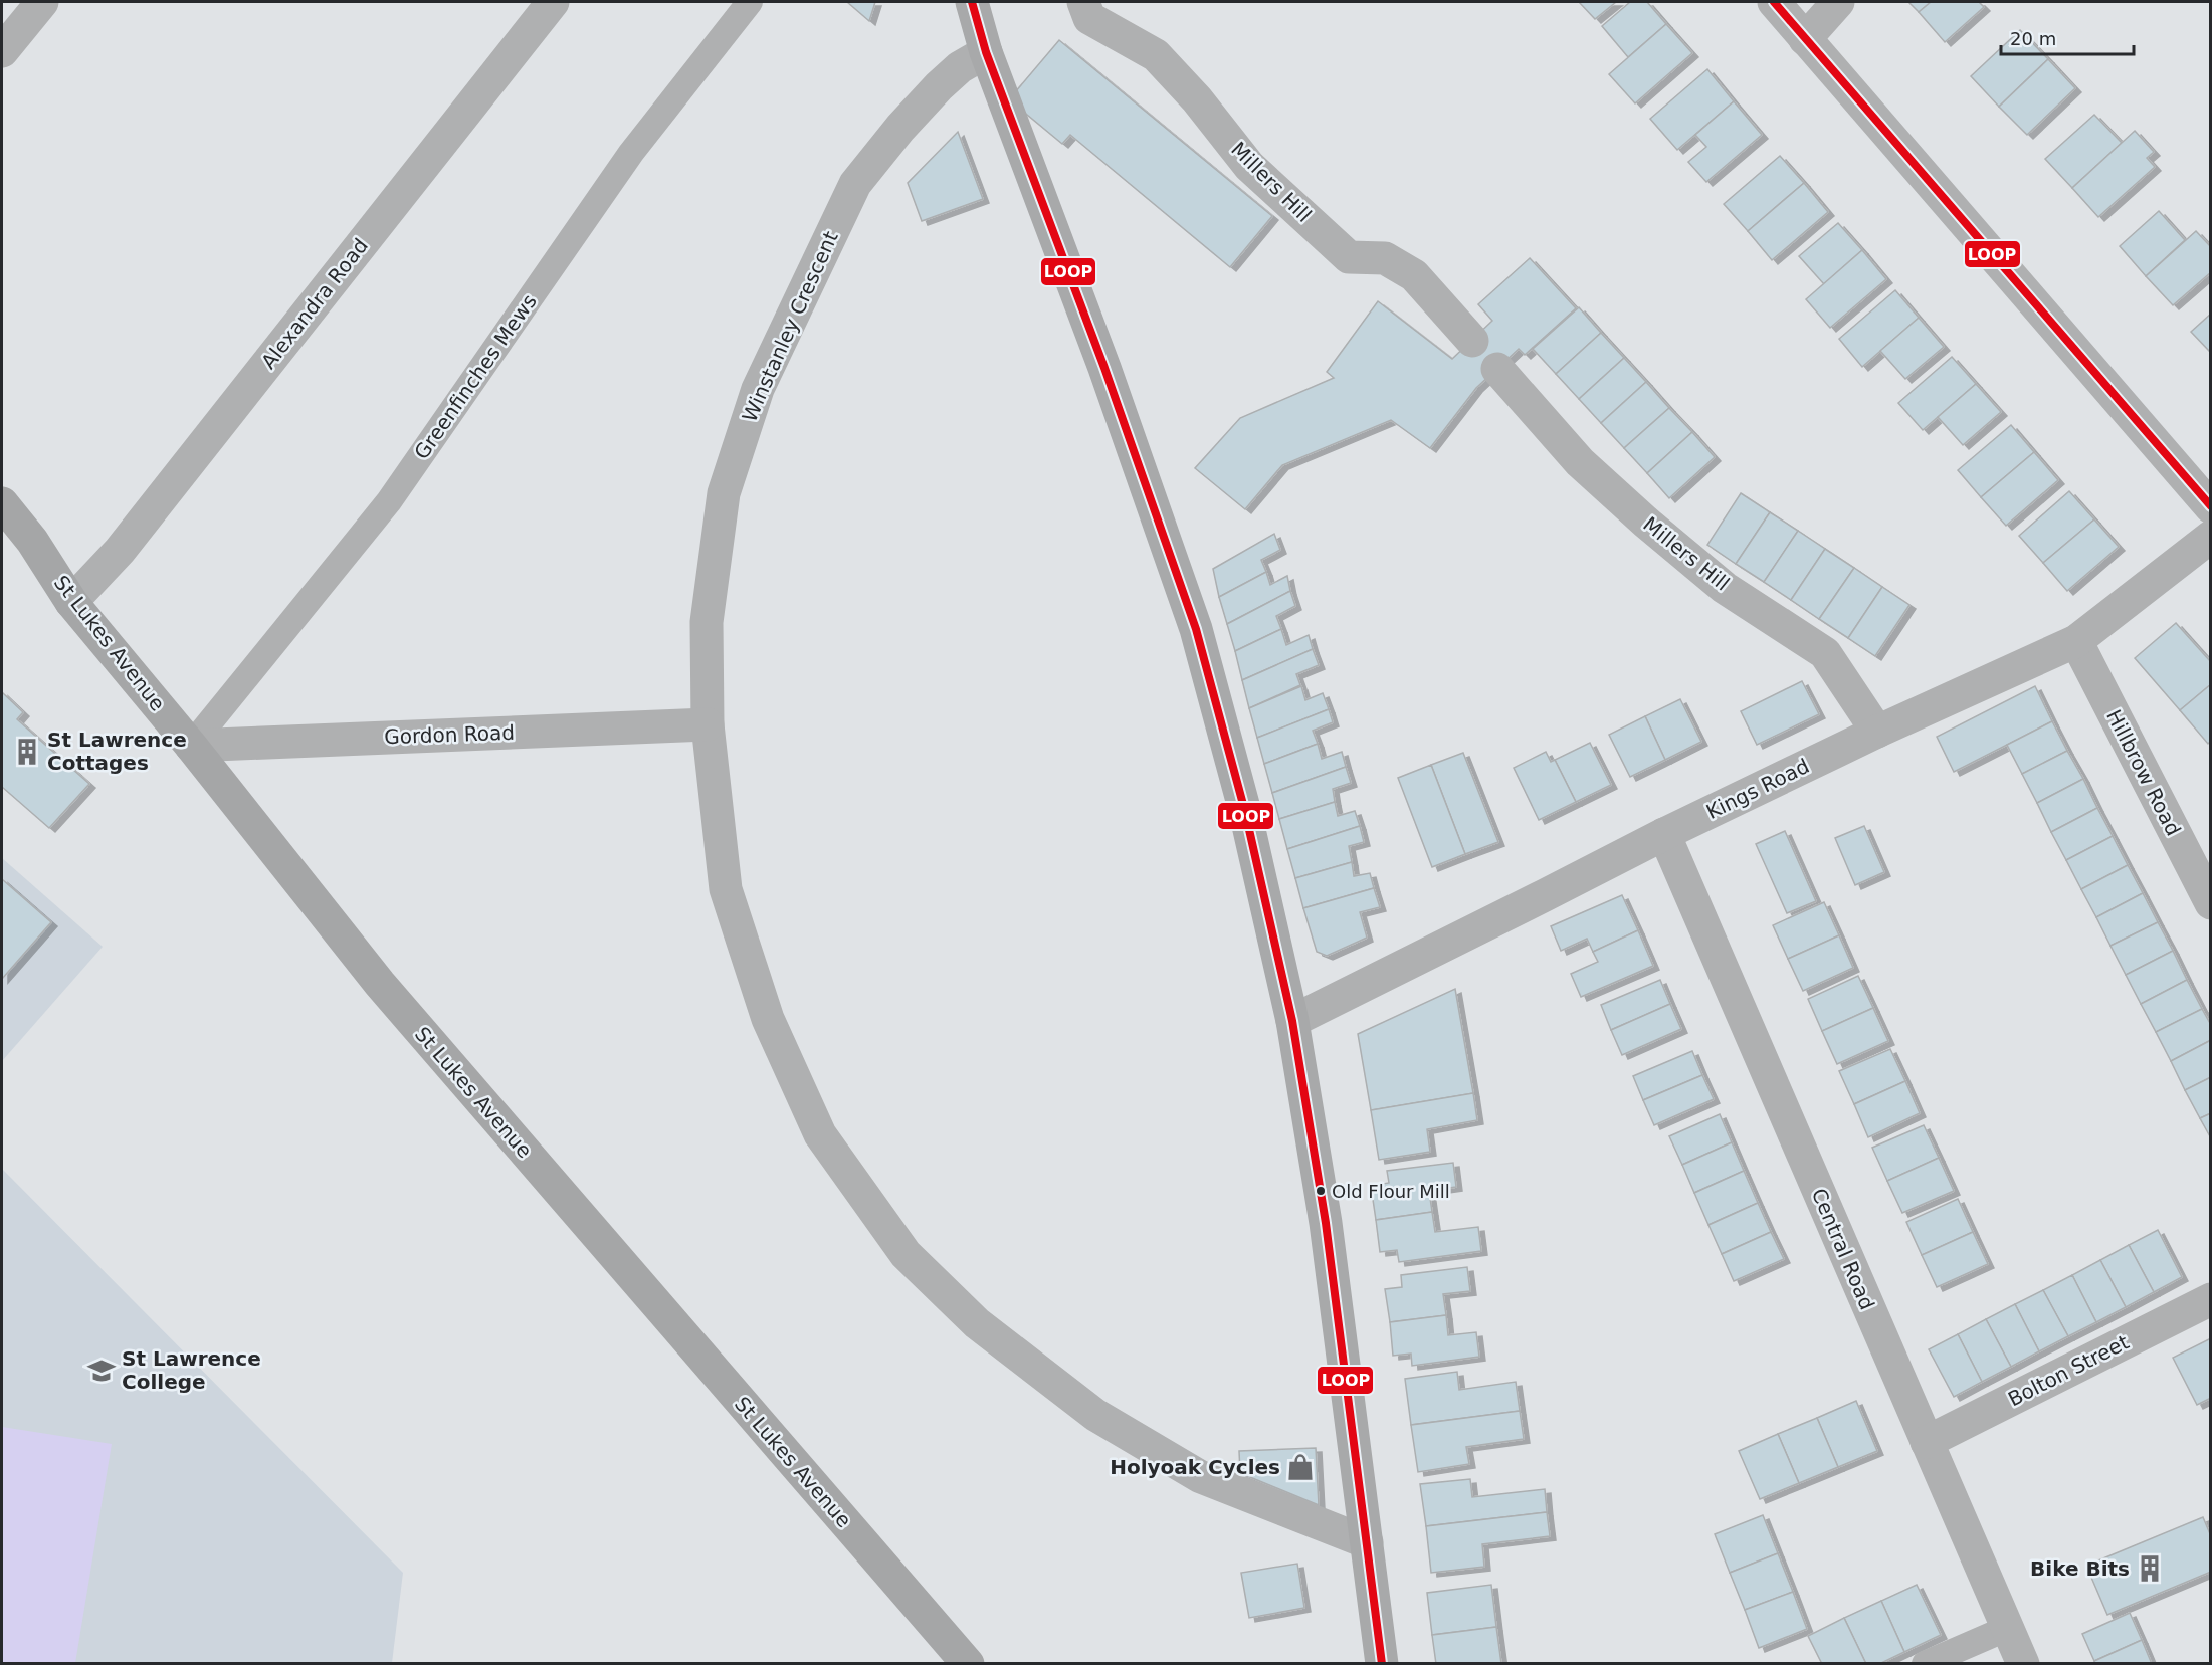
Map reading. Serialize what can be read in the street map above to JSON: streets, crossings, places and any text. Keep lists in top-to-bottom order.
{
  "streets": {
    "street": [
      "Millers Hill",
      "Alexandra Road",
      "Winstanley Crescent",
      "St Lukes Avenue",
      "Gordon Road",
      "Hillbrow Road",
      "Kings Road",
      "Central Road",
      "Bolton Street"
    ],
    "lane": ["Greenfinches Mews"]
  },
  "crossings": [
    ["Millers Hill", "Kings Road"],
    ["Alexandra Road", "St Lukes Avenue"],
    ["Winstanley Crescent", "Gordon Road"],
    ["Greenfinches Mews", "St Lukes Avenue"],
    ["Greenfinches Mews", "Gordon Road"],
    ["St Lukes Avenue", "Gordon Road"],
    ["Hillbrow Road", "Kings Road"],
    ["Kings Road", "Central Road"],
    ["Central Road", "Bolton Street"]
  ],
  "places": {
    "building": ["St Lawrence Cottages", "Bike Bits"],
    "other": ["Old Flour Mill"],
    "school or university": ["St Lawrence College"],
    "shop": ["Holyoak Cycles"]
  },
  "lines": ["transit line LOOP"],
  "scale_bar": "20 m"
}
